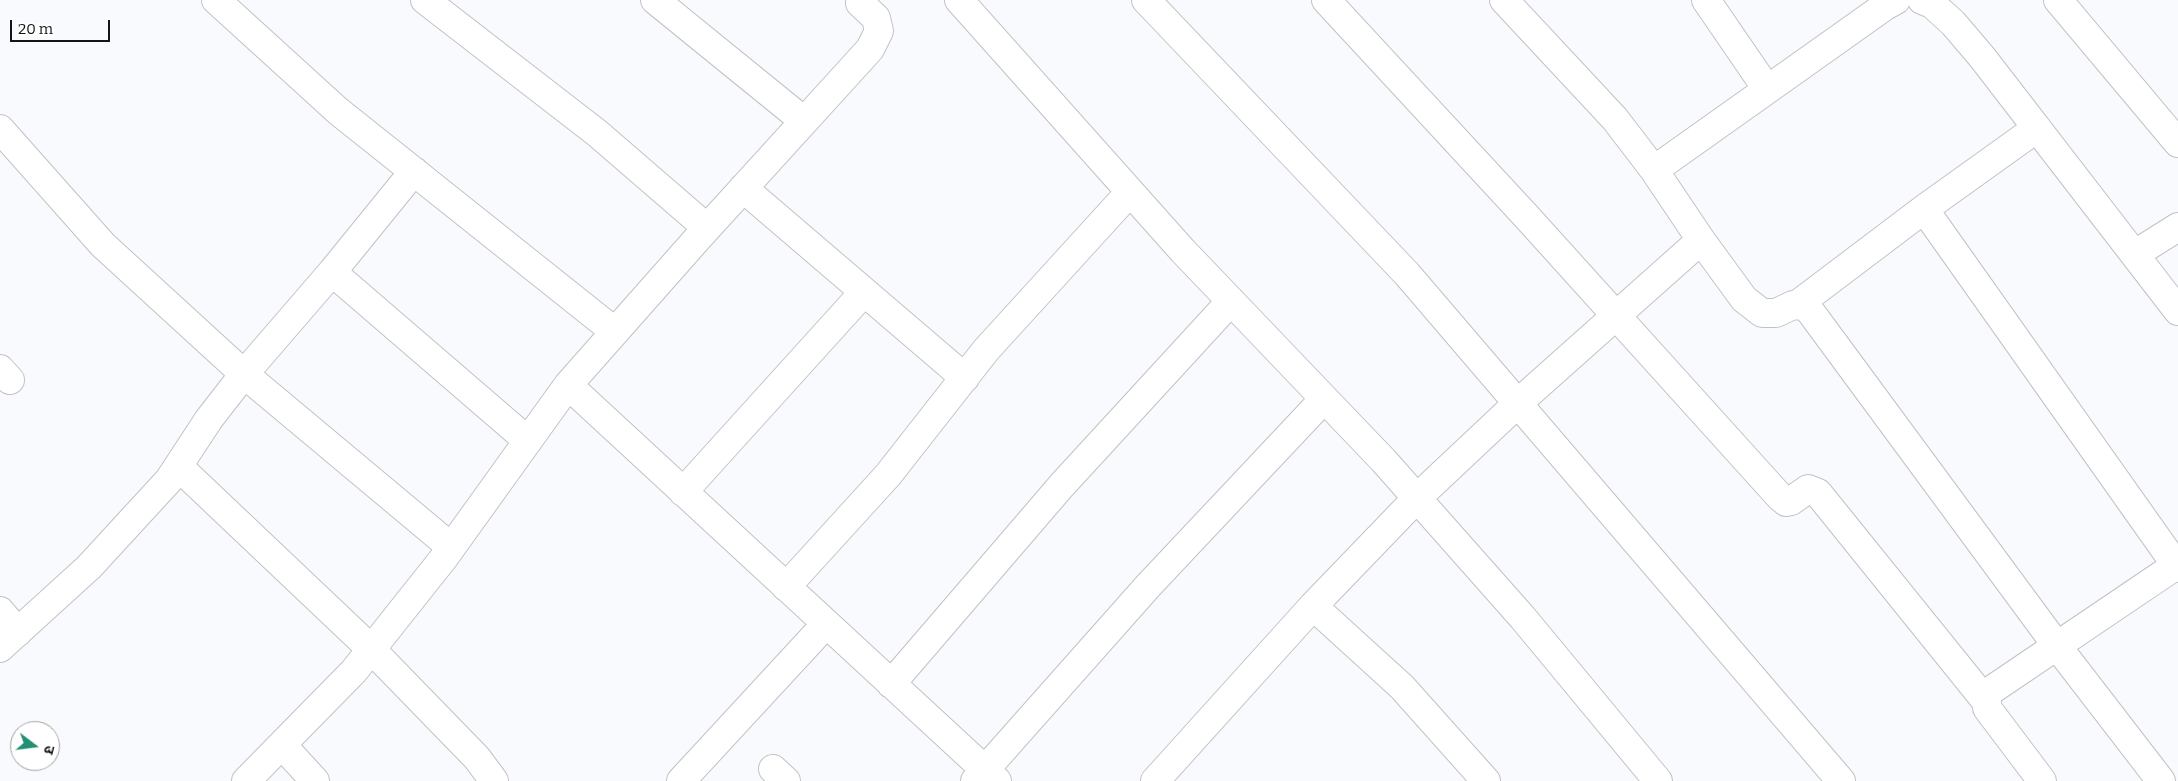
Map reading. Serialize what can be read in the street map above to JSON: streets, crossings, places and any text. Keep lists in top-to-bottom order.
{
  "scale_bar": "20 m",
  "north": "right"
}
